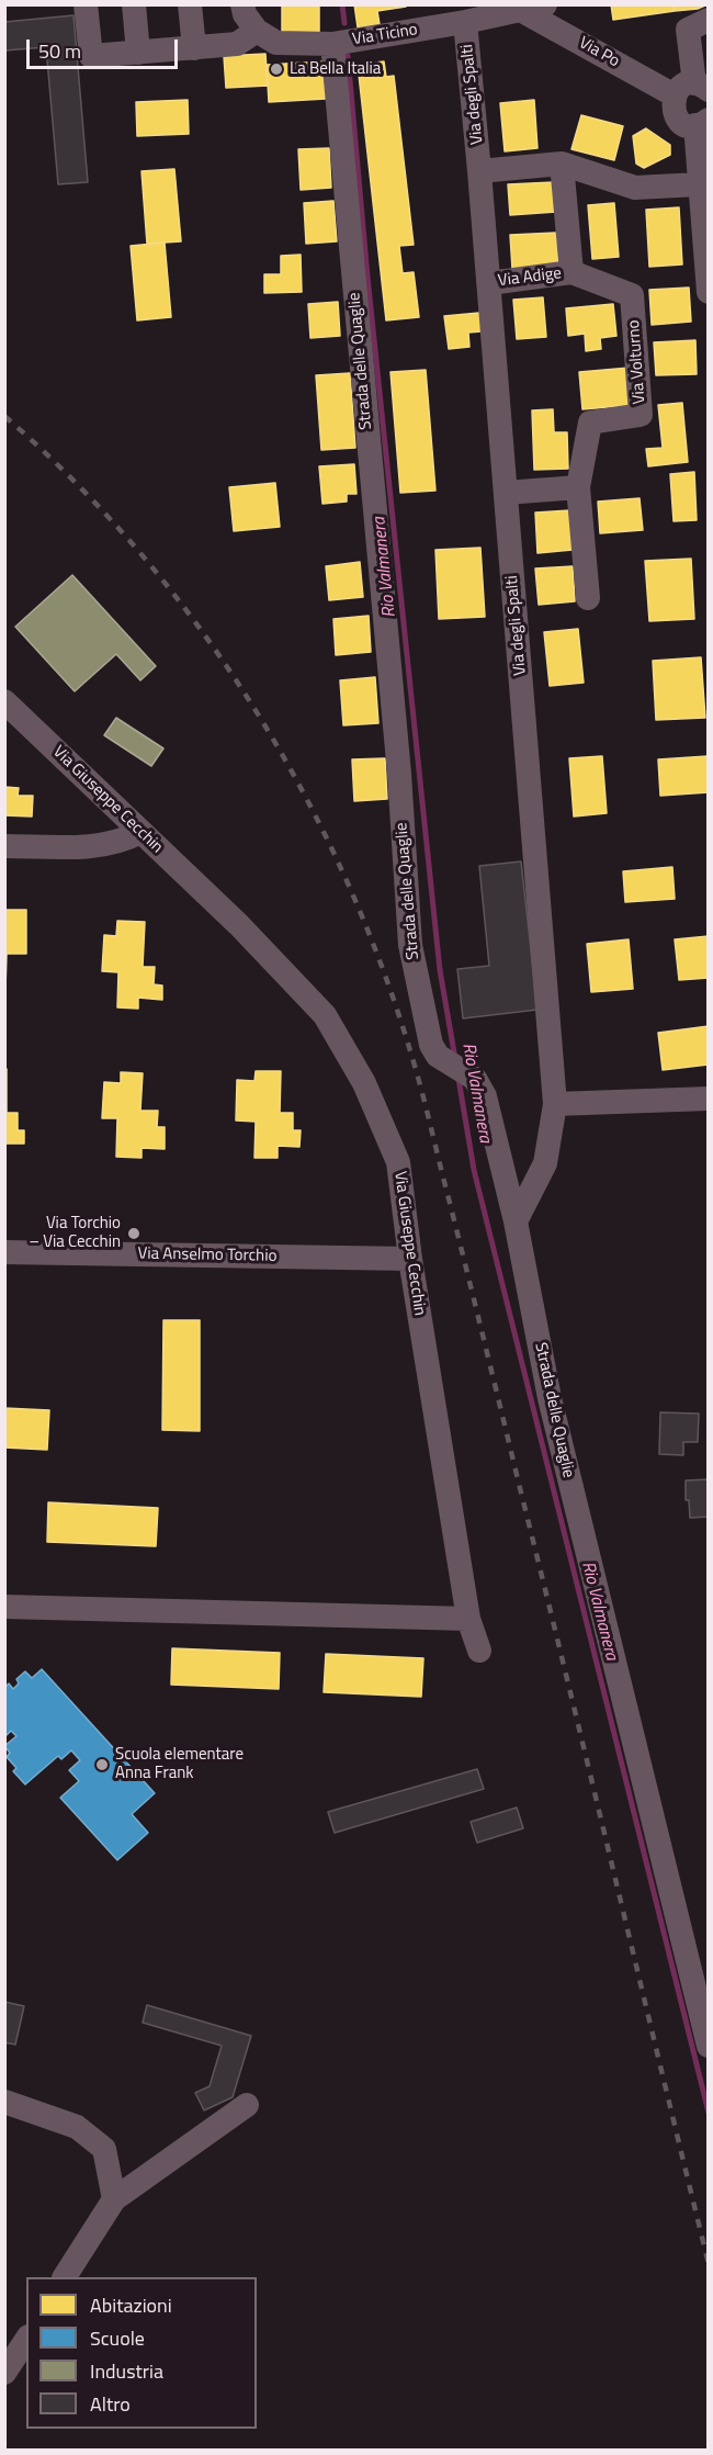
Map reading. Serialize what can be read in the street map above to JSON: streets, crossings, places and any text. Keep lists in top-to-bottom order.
{
  "streets": {
    "street": [
      "Via Ticino",
      "Via Po",
      "Via degli Spalti",
      "Via Adige",
      "Strada delle Quaglie",
      "Via Volturno",
      "Via Giuseppe Cecchin",
      "Via Anselmo Torchio"
    ]
  },
  "crossings": [
    ["Via Ticino", "Via Po"],
    ["Via Ticino", "Via degli Spalti"],
    ["Via Ticino", "Strada delle Quaglie"],
    ["Via degli Spalti", "Via Adige"],
    ["Via degli Spalti", "Strada delle Quaglie"],
    ["Via Adige", "Via Volturno"],
    ["Via Giuseppe Cecchin", "Via Anselmo Torchio"]
  ],
  "water": ["Rio Valmanera"],
  "places": ["La Bella Italia", "Via Torchio – Via Cecchin", "Scuola elementare Anna Frank"],
  "legend": [
    "Abitazioni",
    "Scuole",
    "Industria",
    "Altro"
  ],
  "scale_bar": "50 m"
}
